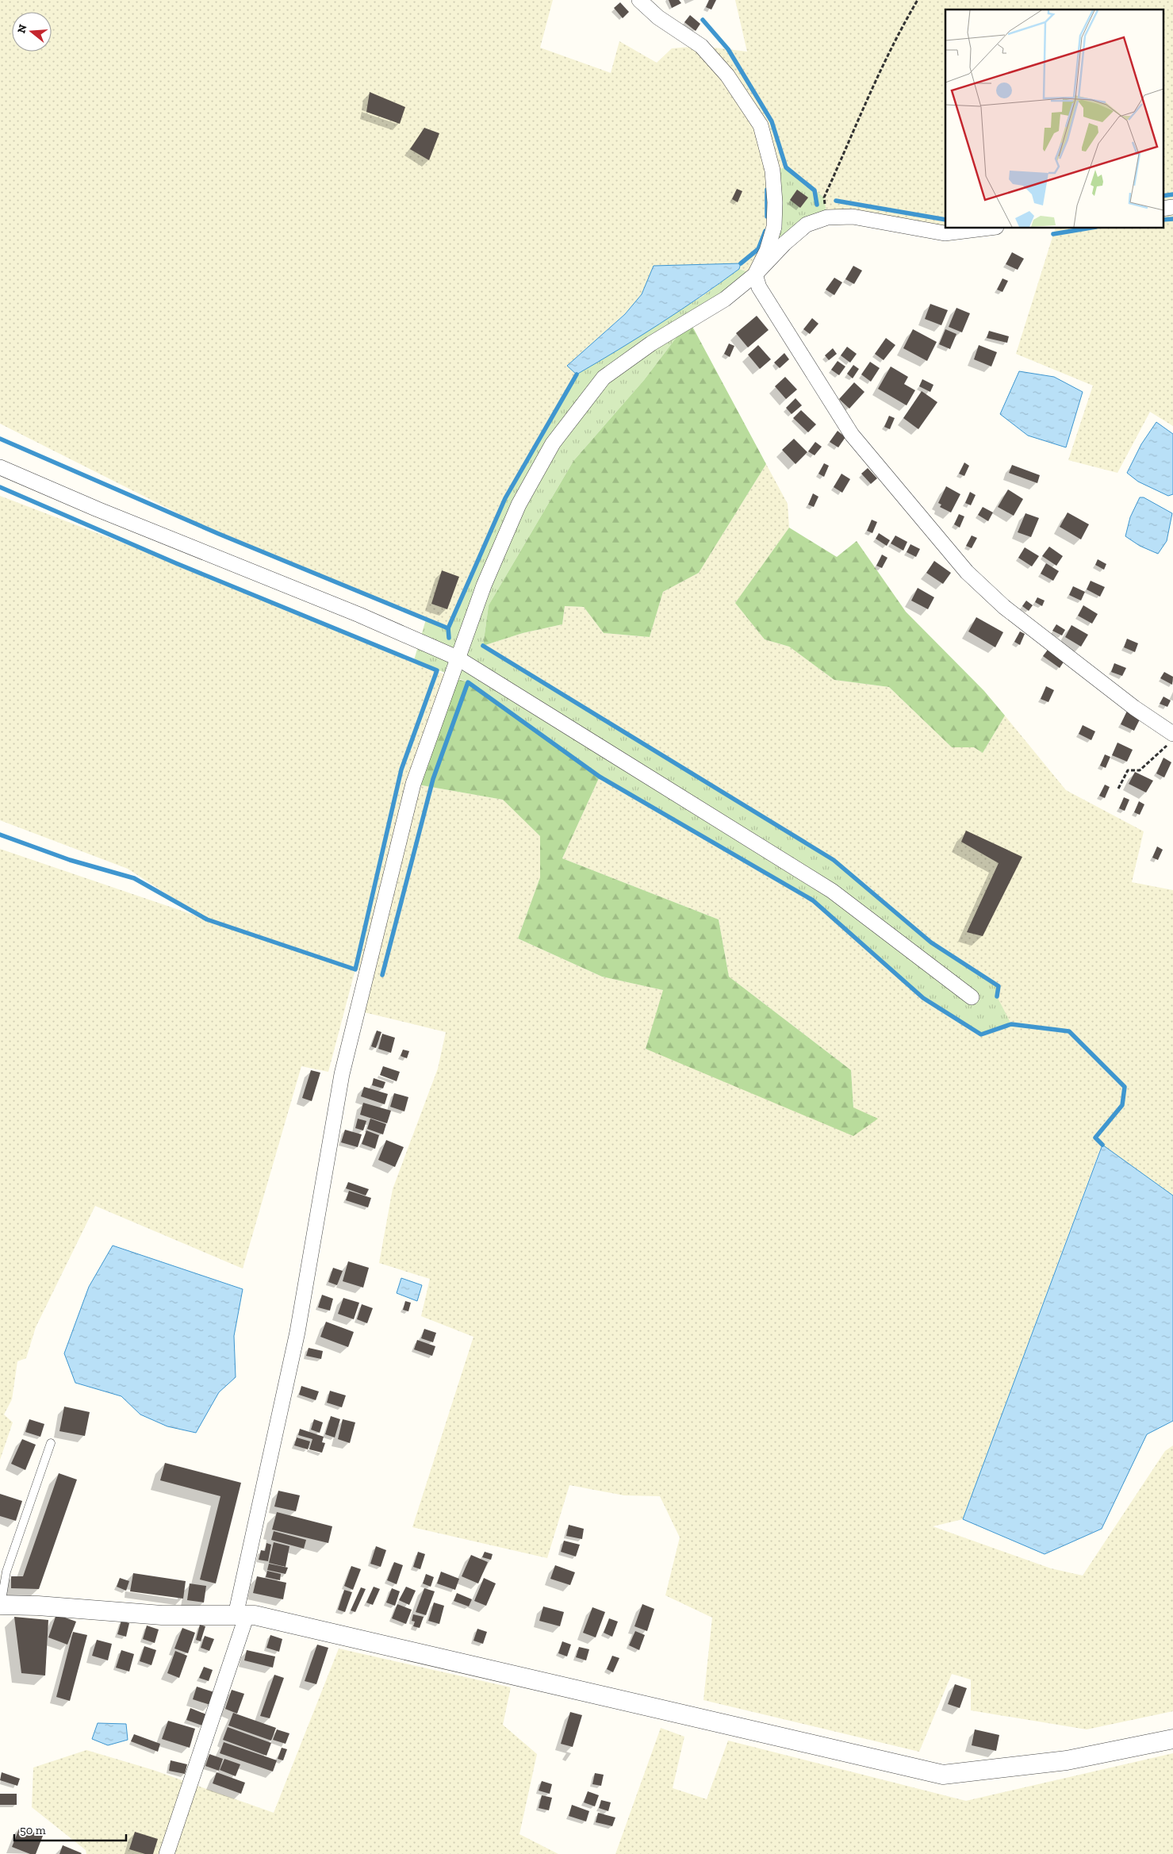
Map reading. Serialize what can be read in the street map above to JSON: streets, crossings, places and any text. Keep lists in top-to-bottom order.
{
  "scale_bar": "50 m",
  "north": "left"
}
